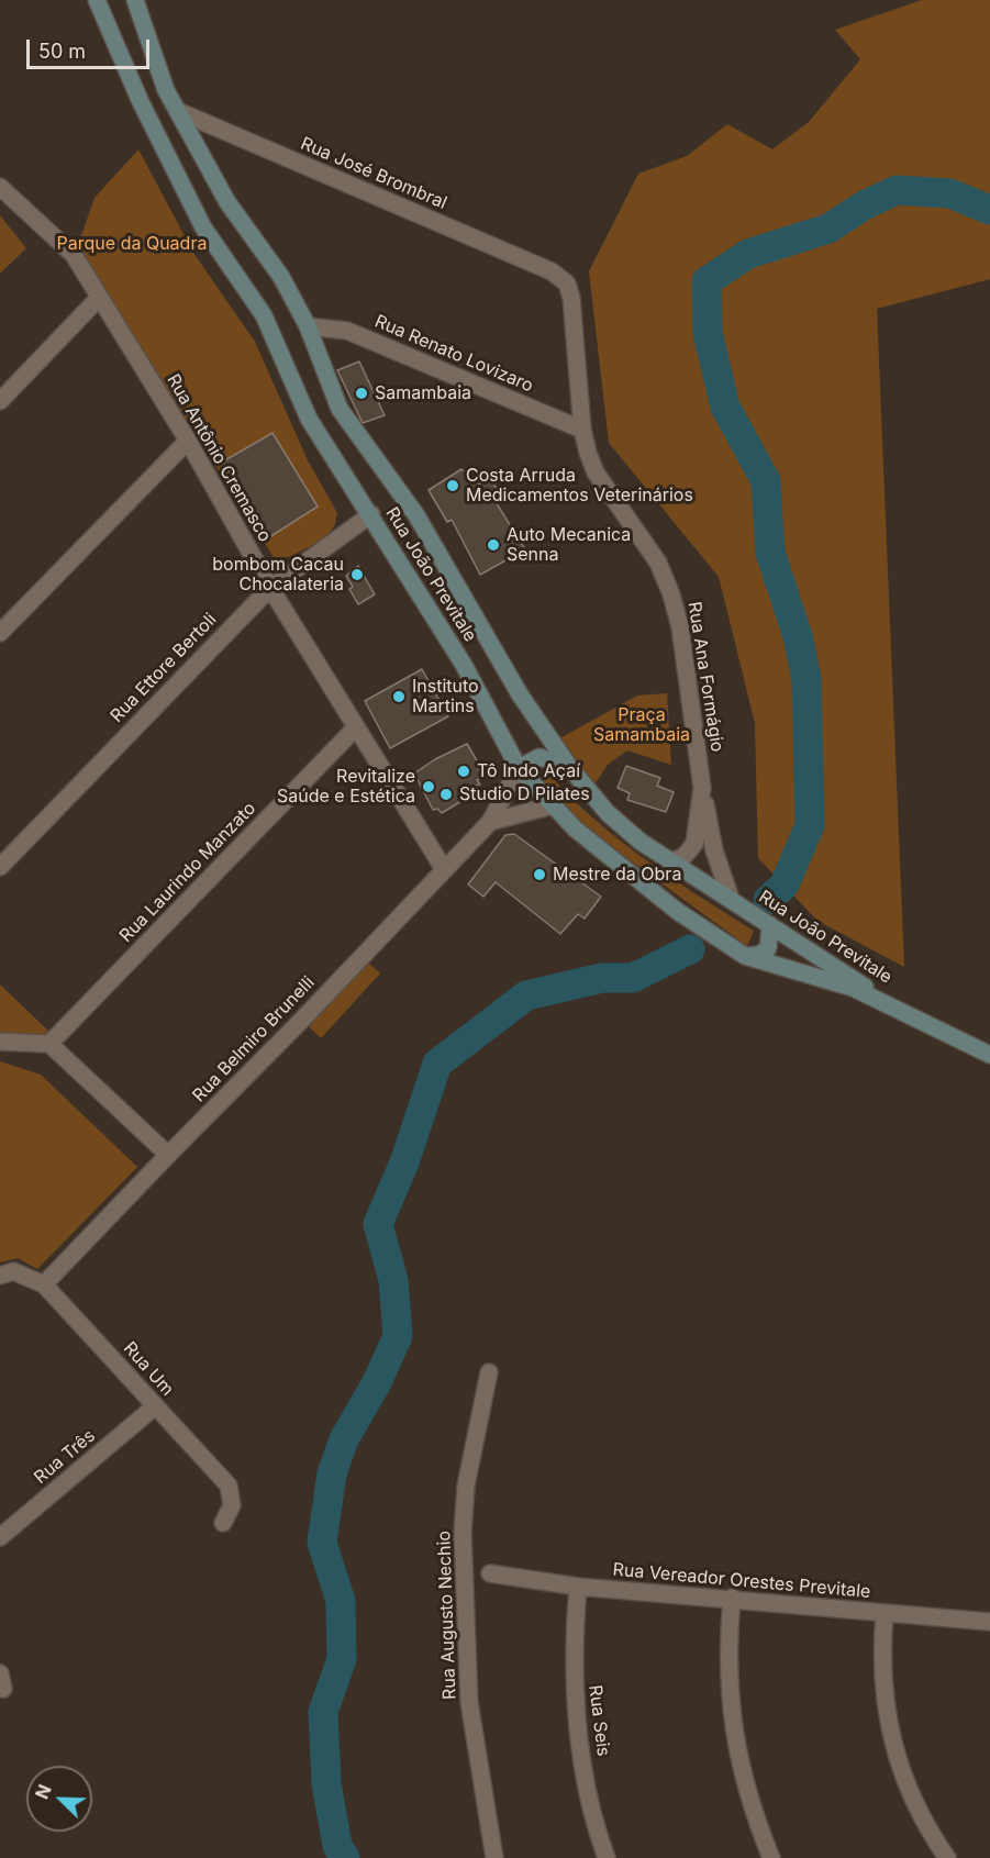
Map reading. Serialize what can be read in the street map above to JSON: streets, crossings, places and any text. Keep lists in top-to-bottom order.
{
  "streets": {
    "main road": ["Rua João Previtale"],
    "street": [
      "Rua José Brombral",
      "Rua Renato Lovizaro",
      "Rua Antônio Cremasco",
      "Rua Ettore Bertoli",
      "Rua Ana Formágio",
      "Rua Laurindo Manzato",
      "Rua Belmiro Brunelli",
      "Rua Um",
      "Rua Três",
      "Rua Vereador Orestes Previtale",
      "Rua Augusto Nechio",
      "Rua Seis"
    ]
  },
  "crossings": [
    ["Rua José Brombral", "Rua João Previtale"],
    ["Rua José Brombral", "Rua Ana Formágio"],
    ["Rua Renato Lovizaro", "Rua João Previtale"],
    ["Rua Renato Lovizaro", "Rua Ana Formágio"],
    ["Rua Antônio Cremasco", "Rua Ettore Bertoli"],
    ["Rua Antônio Cremasco", "Rua Laurindo Manzato"],
    ["Rua Antônio Cremasco", "Rua Belmiro Brunelli"],
    ["Rua João Previtale", "Rua Ettore Bertoli"],
    ["Rua João Previtale", "Rua Ana Formágio"],
    ["Rua João Previtale", "Rua Belmiro Brunelli"],
    ["Rua Belmiro Brunelli", "Rua Um"],
    ["Rua Um", "Rua Três"],
    ["Rua Vereador Orestes Previtale", "Rua Seis"]
  ],
  "parks": ["Parque da Quadra", "Praça Samambaia"],
  "places": [
    "Samambaia",
    "Costa Arruda Medicamentos Veterinários",
    "Auto Mecanica Senna",
    "bombom Cacau Chocalateria",
    "Instituto Martins",
    "Tô Indo Açaí",
    "Revitalize Saúde e Estética",
    "Studio D Pilates",
    "Mestre da Obra"
  ],
  "scale_bar": "50 m",
  "north": "top left"
}
